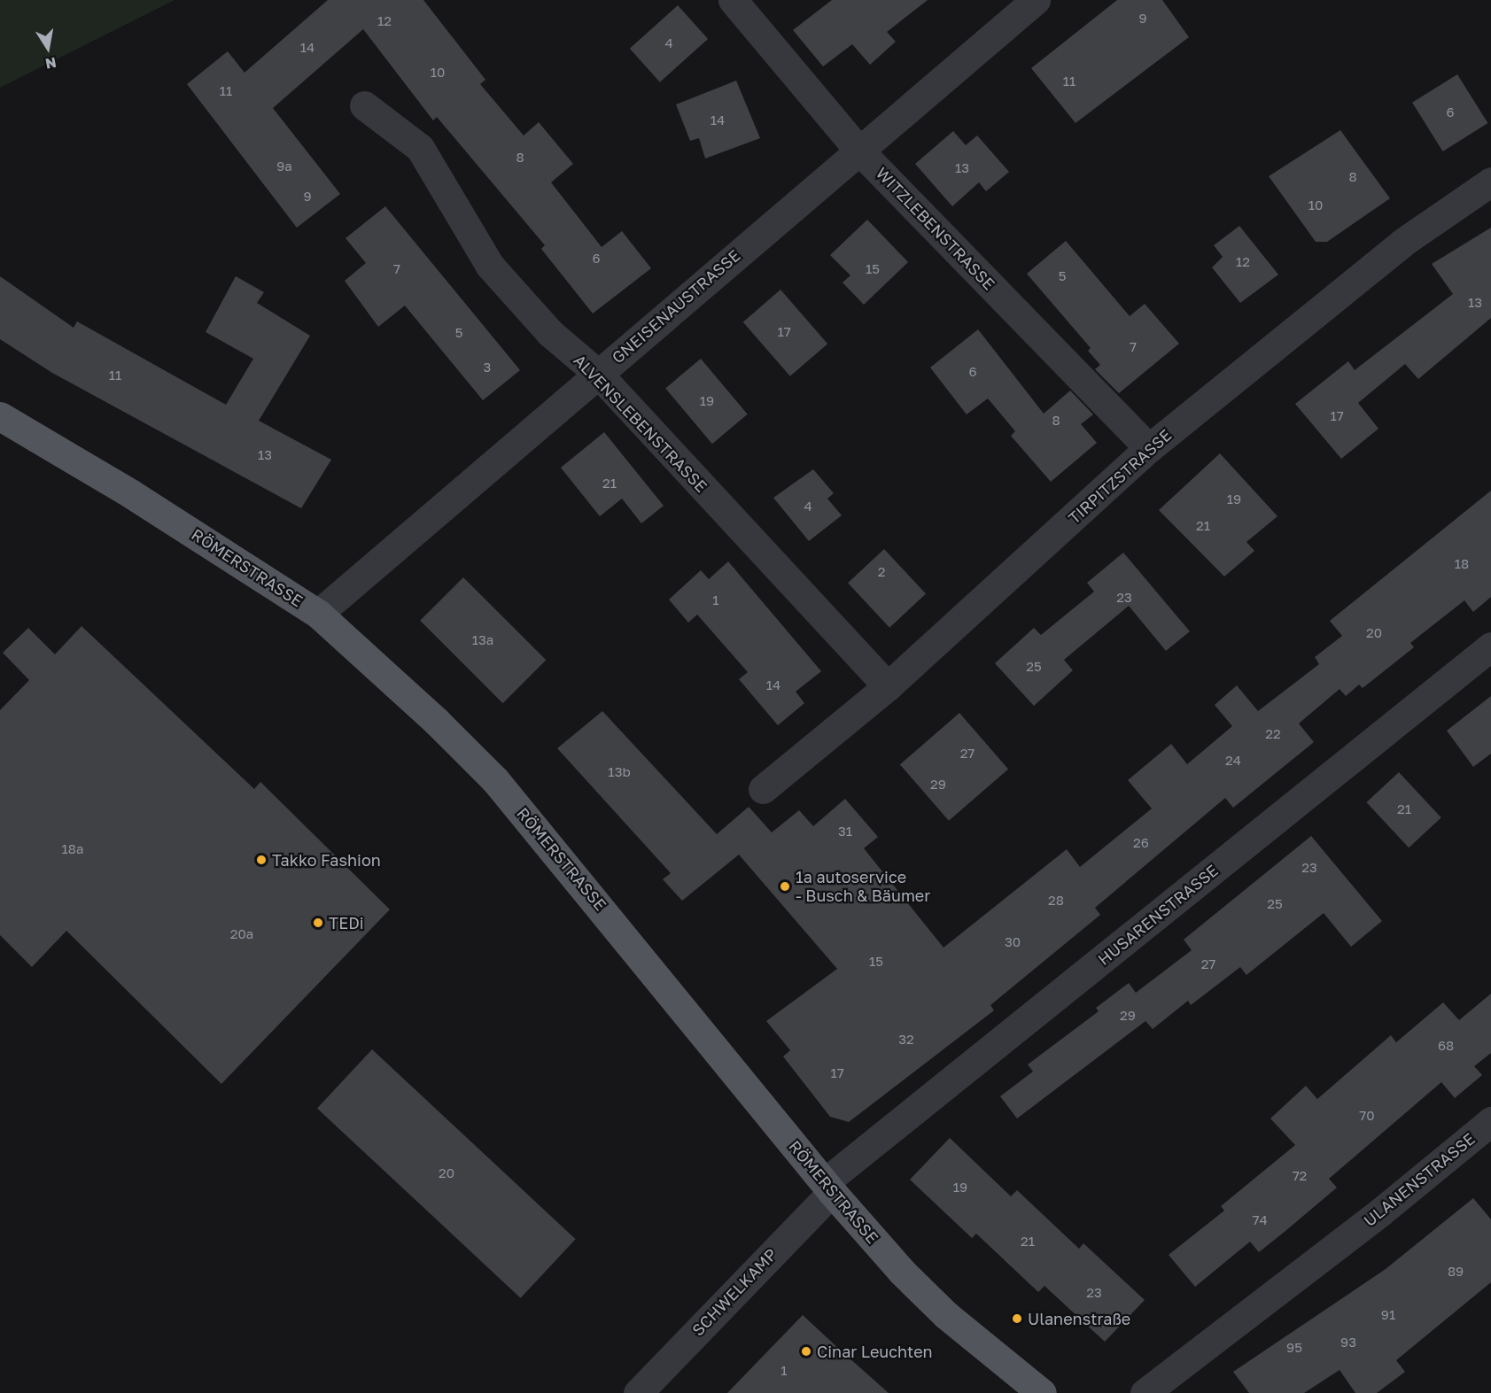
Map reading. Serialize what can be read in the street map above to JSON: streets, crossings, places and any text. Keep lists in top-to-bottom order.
{
  "streets": {
    "main road": ["RÖMERSTRASSE"],
    "street": [
      "WITZLEBENSTRASSE",
      "GNEISENAUSTRASSE",
      "ALVENSLEBENSTRASSE",
      "TIRPITZSTRASSE",
      "HUSARENSTRASSE",
      "ULANENSTRASSE",
      "SCHWELKAMP"
    ]
  },
  "crossings": [
    ["WITZLEBENSTRASSE", "GNEISENAUSTRASSE"],
    ["WITZLEBENSTRASSE", "TIRPITZSTRASSE"],
    ["GNEISENAUSTRASSE", "ALVENSLEBENSTRASSE"],
    ["GNEISENAUSTRASSE", "RÖMERSTRASSE"],
    ["ALVENSLEBENSTRASSE", "TIRPITZSTRASSE"],
    ["RÖMERSTRASSE", "HUSARENSTRASSE"],
    ["RÖMERSTRASSE", "SCHWELKAMP"],
    ["HUSARENSTRASSE", "SCHWELKAMP"]
  ],
  "places": [
    "Takko Fashion",
    "1a autoservice - Busch & Bäumer",
    "TEDi",
    "Ulanenstraße",
    "Cinar Leuchten"
  ],
  "house_numbers": [
    "9",
    "12",
    "4",
    "14",
    "10",
    "11",
    "11",
    "6",
    "14",
    "8",
    "9a",
    "13",
    "8",
    "9",
    "10",
    "6",
    "12",
    "7",
    "15",
    "5",
    "13",
    "17",
    "5",
    "7",
    "3",
    "6",
    "11",
    "19",
    "17",
    "8",
    "13",
    "21",
    "19",
    "4",
    "21",
    "18",
    "2",
    "23",
    "1",
    "20",
    "13a",
    "25",
    "14",
    "22",
    "27",
    "24",
    "13b",
    "29",
    "21",
    "31",
    "26",
    "18a",
    "23",
    "28",
    "25",
    "20a",
    "30",
    "15",
    "27",
    "29",
    "32",
    "68",
    "17",
    "70",
    "20",
    "72",
    "19",
    "74",
    "21",
    "89",
    "23",
    "91",
    "93",
    "95",
    "1"
  ],
  "north": "bottom"
}
